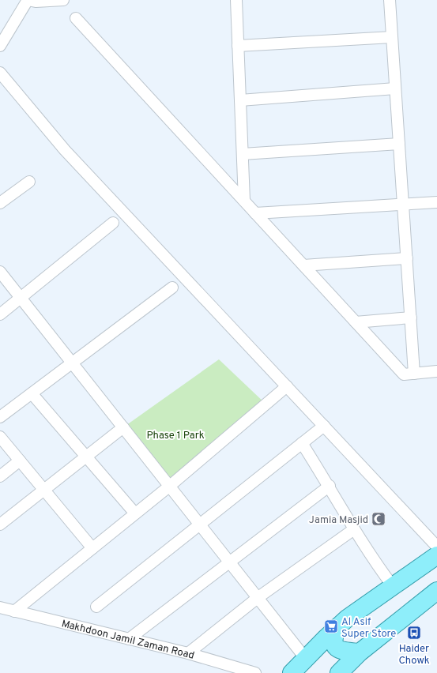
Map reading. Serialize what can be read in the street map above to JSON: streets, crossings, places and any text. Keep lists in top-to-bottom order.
{
  "streets": {
    "street": ["Makhdoon Jamil Zaman Road"]
  },
  "parks": ["Phase 1 Park"],
  "places": {
    "mosque": ["Jamia Masjid"],
    "supermarket": ["Al Asif Super Store"],
    "bus stop": ["Haider Chowk"]
  }
}
